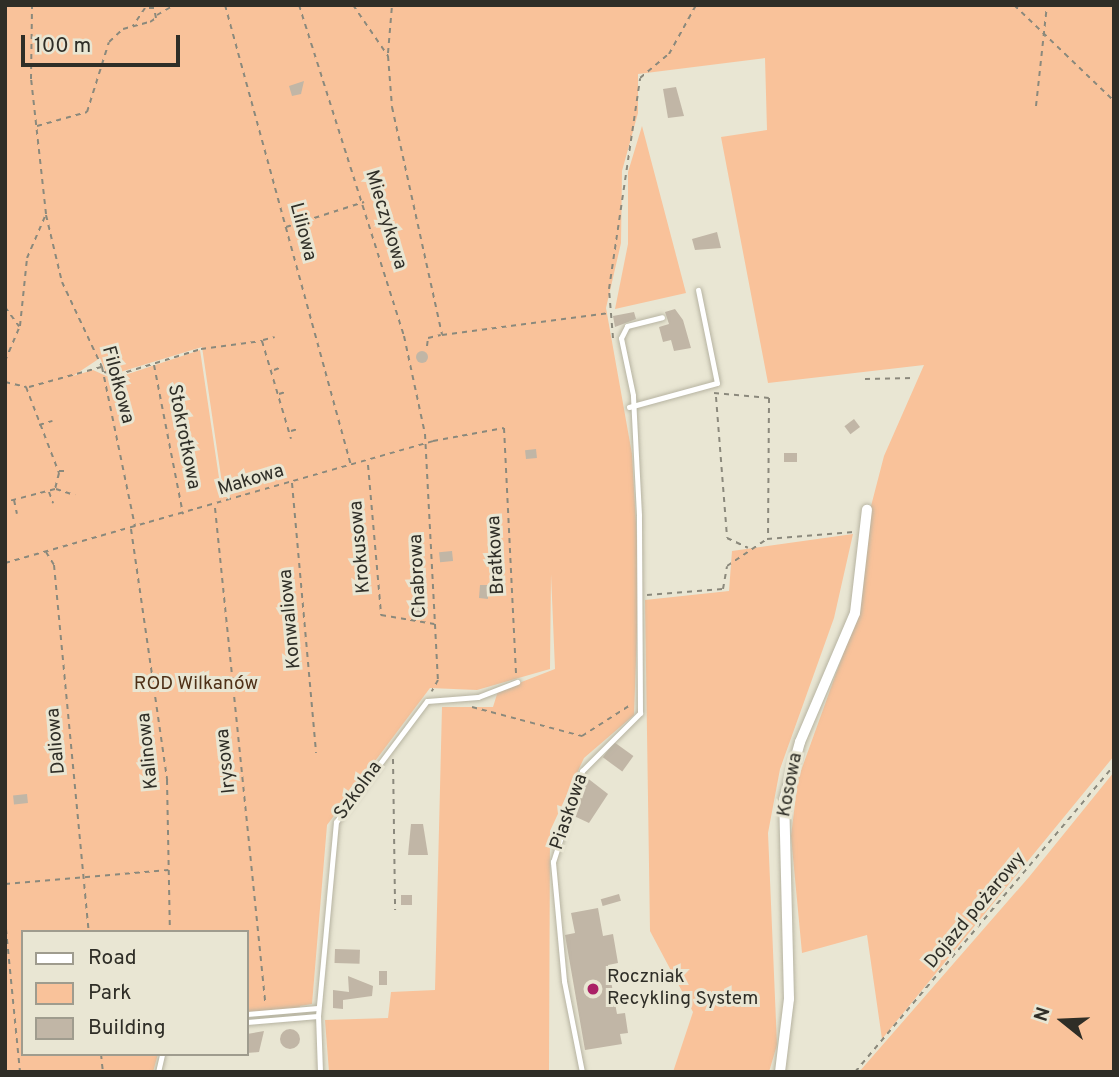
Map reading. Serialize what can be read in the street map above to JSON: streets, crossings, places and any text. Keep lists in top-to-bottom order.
{
  "streets": {
    "street": ["Kosowa"],
    "lane": ["Szkolna", "Piaskowa"],
    "path": [
      "Mieczykowa",
      "Liliowa",
      "Filołkowa",
      "Stokrotkowa",
      "Makowa",
      "Krokusowa",
      "Bratkowa",
      "Chabrowa",
      "Konwaliowa",
      "Daliowa",
      "Kalinowa",
      "Irysowa",
      "Dojazd pożarowy"
    ]
  },
  "crossings": [
    ["Mieczykowa", "Makowa"],
    ["Mieczykowa", "Chabrowa"],
    ["Liliowa", "Makowa"],
    ["Filołkowa", "Makowa"],
    ["Filołkowa", "Kalinowa"],
    ["Stokrotkowa", "Makowa"],
    ["Makowa", "Krokusowa"],
    ["Makowa", "Bratkowa"],
    ["Makowa", "Chabrowa"],
    ["Makowa", "Konwaliowa"],
    ["Makowa", "Daliowa"],
    ["Makowa", "Kalinowa"],
    ["Makowa", "Irysowa"],
    ["Krokusowa", "Chabrowa"],
    ["Chabrowa", "Szkolna"]
  ],
  "parks": ["ROD Wilkanów"],
  "places": ["Roczniak Recykling System"],
  "legend": ["Road", "Park", "Building"],
  "scale_bar": "100 m",
  "north": "left"
}
